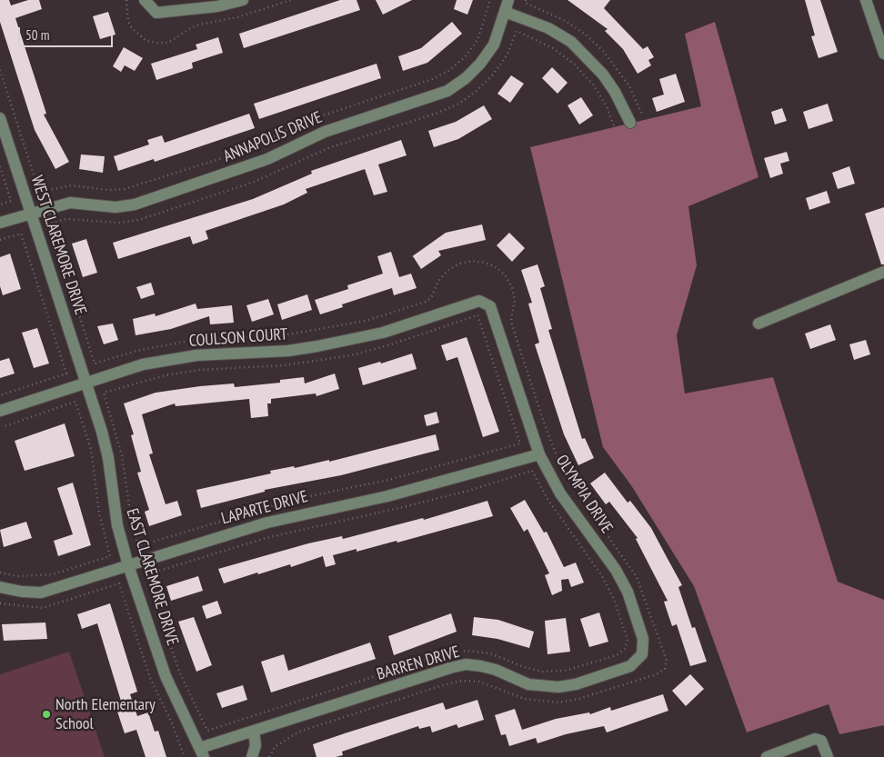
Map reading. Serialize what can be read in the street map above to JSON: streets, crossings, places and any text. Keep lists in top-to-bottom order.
{
  "streets": {
    "street": [
      "ANNAPOLIS DRIVE",
      "WEST CLAREMORE DRIVE",
      "COULSON COURT",
      "OLYMPIA DRIVE",
      "LAPARTE DRIVE",
      "EAST CLAREMORE DRIVE",
      "BARREN DRIVE"
    ]
  },
  "crossings": [
    ["ANNAPOLIS DRIVE", "WEST CLAREMORE DRIVE"],
    ["WEST CLAREMORE DRIVE", "COULSON COURT"],
    ["WEST CLAREMORE DRIVE", "EAST CLAREMORE DRIVE"],
    ["COULSON COURT", "OLYMPIA DRIVE"],
    ["COULSON COURT", "EAST CLAREMORE DRIVE"],
    ["OLYMPIA DRIVE", "LAPARTE DRIVE"],
    ["OLYMPIA DRIVE", "BARREN DRIVE"],
    ["LAPARTE DRIVE", "EAST CLAREMORE DRIVE"],
    ["EAST CLAREMORE DRIVE", "BARREN DRIVE"]
  ],
  "places": ["North Elementary School"],
  "scale_bar": "50 m"
}
